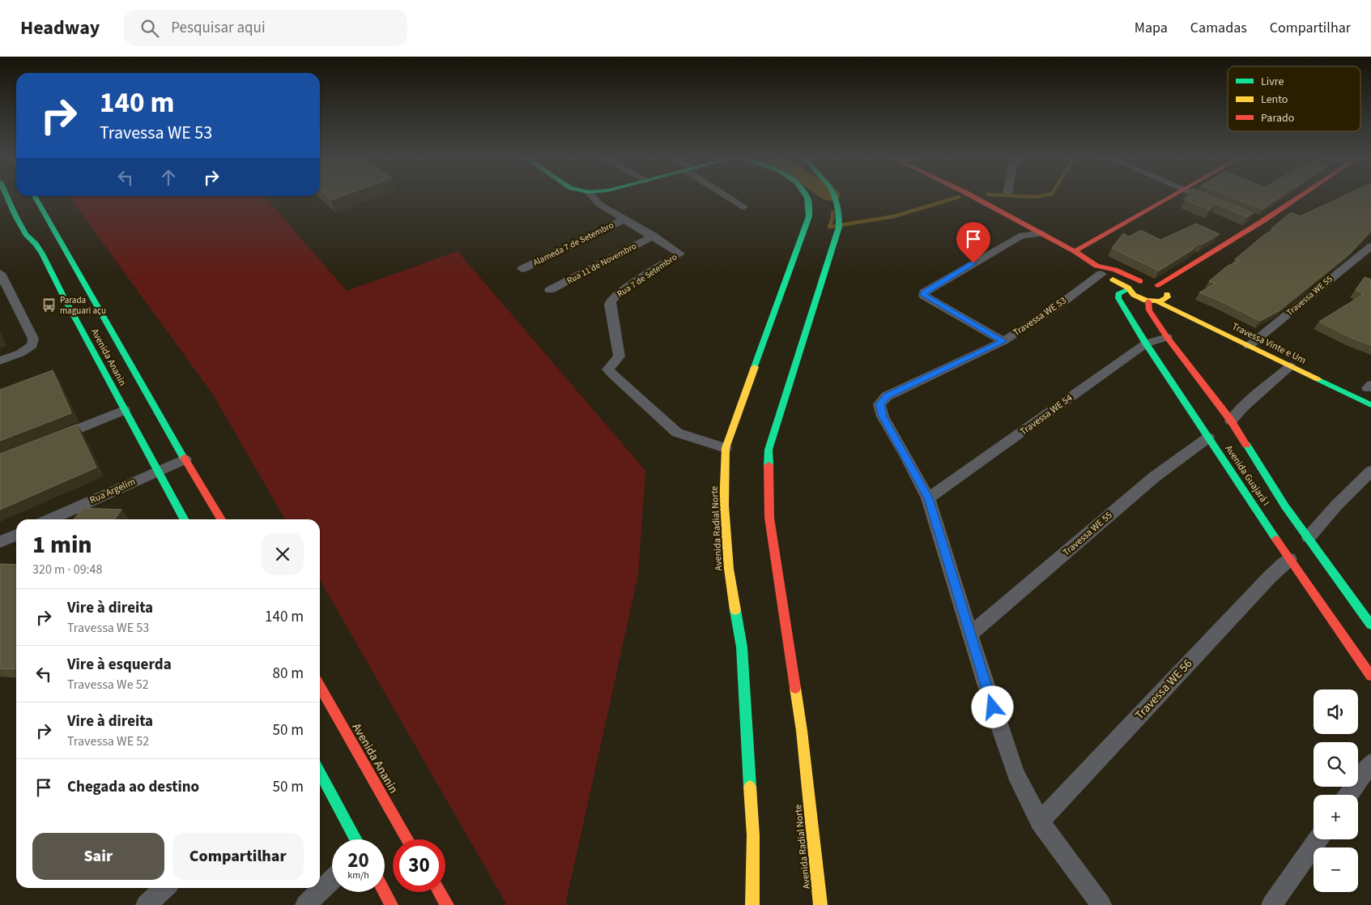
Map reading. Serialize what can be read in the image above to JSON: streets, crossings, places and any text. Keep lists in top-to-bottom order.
{
  "streets": {
    "main road": [
      "Travessa Vinte e Um",
      "Avenida Ananin",
      "Avenida Guajará I",
      "Avenida Radial Norte"
    ],
    "street": [
      "Alameda 7 de Setembro",
      "Rua 11 de Novembro",
      "Rua 7 de Setembro",
      "Travessa WE 55",
      "Travessa WE 53",
      "Travessa WE 54",
      "Rua Argelim",
      "Travessa WE 56"
    ]
  },
  "crossings": [
    ["Alameda 7 de Setembro", "Rua 7 de Setembro"],
    ["Rua 11 de Novembro", "Rua 7 de Setembro"],
    ["Rua 7 de Setembro", "Avenida Radial Norte"],
    ["Travessa WE 55", "Travessa Vinte e Um"],
    ["Travessa WE 55", "Avenida Guajará I"],
    ["Travessa WE 53", "Travessa Vinte e Um"],
    ["Travessa WE 53", "Travessa WE 54"],
    ["Travessa Vinte e Um", "Avenida Guajará I"],
    ["Avenida Ananin", "Rua Argelim"],
    ["Travessa WE 54", "Avenida Guajará I"],
    ["Avenida Guajará I", "Travessa WE 56"]
  ],
  "places": {
    "bus stop": ["Parada maguari açu"]
  },
  "legend": ["Livre", "Lento", "Parado"],
  "page": {
    "header": "Headway",
    "search": "Pesquisar aqui",
    "nav": ["Mapa", "Camadas", "Compartilhar"],
    "turn": ["140 m", "Travessa WE 53"],
    "heading": ["1 min", "320 m · 09:48"],
    "list": [
      {
        "name": "Vire à direita",
        "note": "Travessa WE 53",
        "value": "140 m"
      },
      {
        "name": "Vire à esquerda",
        "note": "Travessa We 52",
        "value": "80 m"
      },
      {
        "name": "Vire à direita",
        "note": "Travessa WE 52",
        "value": "50 m"
      },
      {
        "name": "Chegada ao destino",
        "value": "50 m"
      }
    ],
    "map_buttons": ["+", "−"],
    "buttons": ["Sair", "Compartilhar"],
    "speed": "20 km/h",
    "limit": "30"
  }
}
